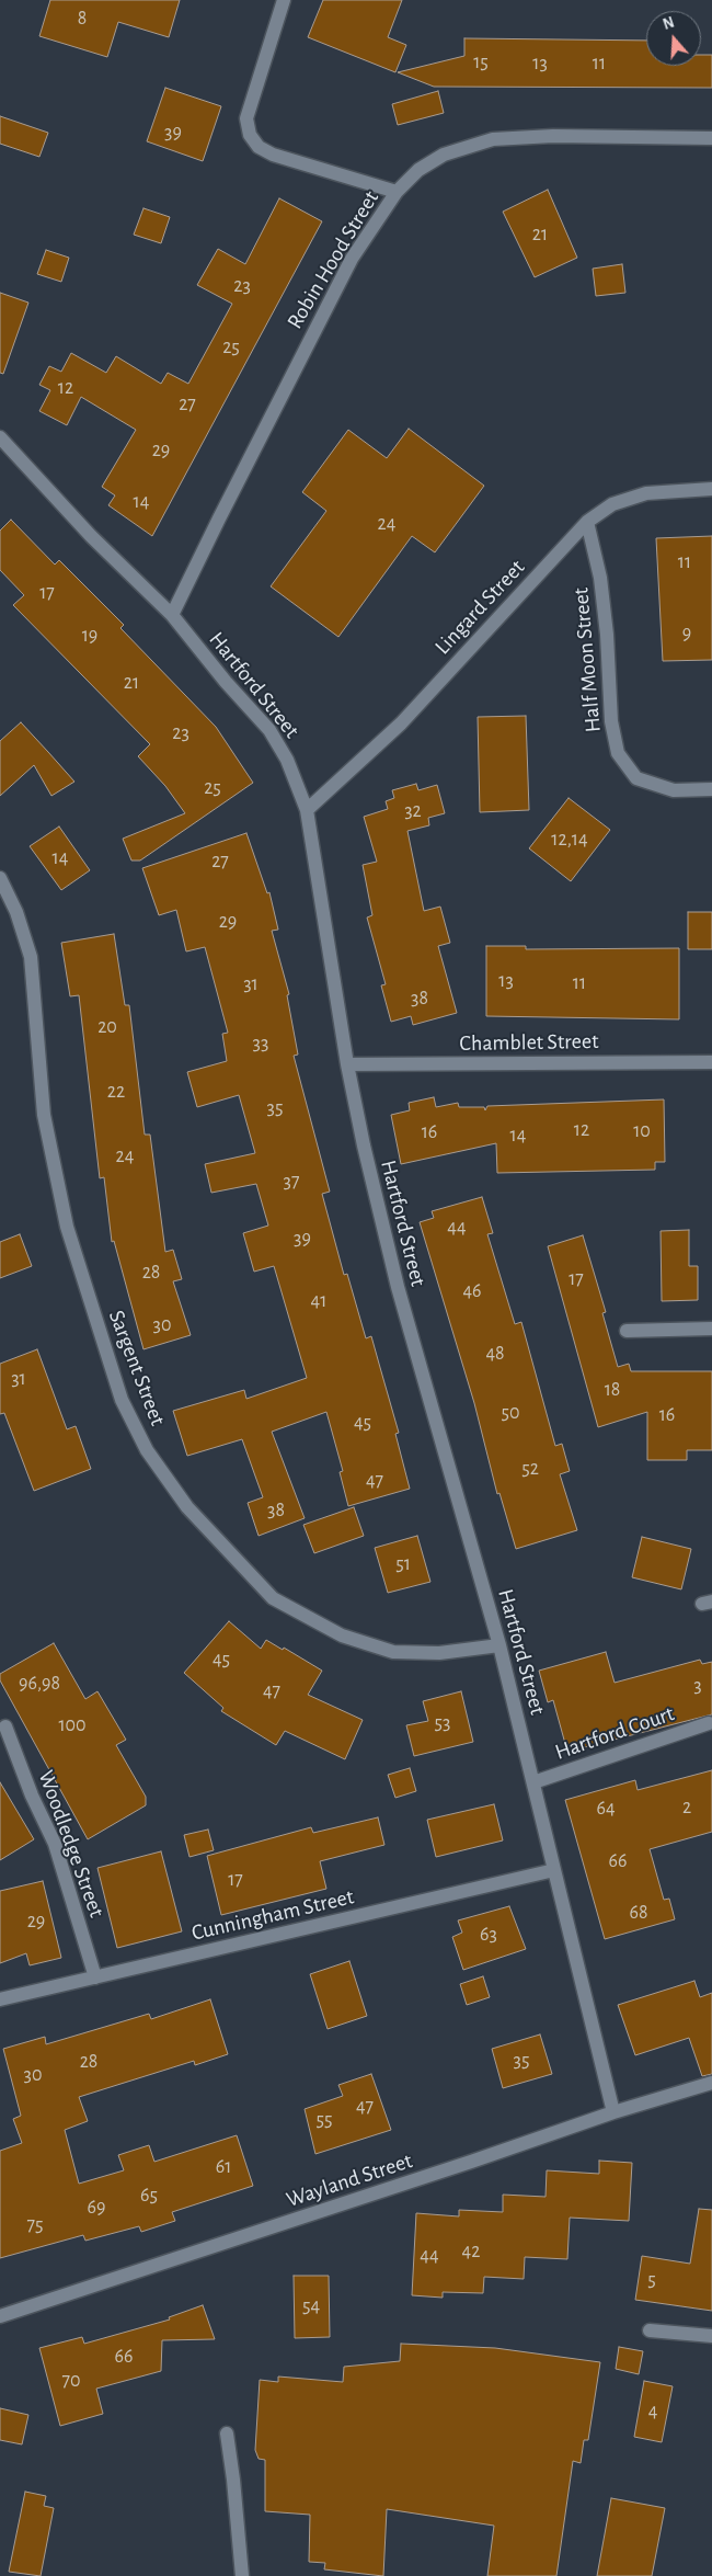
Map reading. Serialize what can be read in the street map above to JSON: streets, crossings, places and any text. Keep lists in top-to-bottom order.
{
  "streets": {
    "street": [
      "Robin Hood Street",
      "Lingard Street",
      "Half Moon Street",
      "Hartford Street",
      "Chamblet Street",
      "Sargent Street",
      "Hartford Court",
      "Woodledge Street",
      "Cunningham Street",
      "Wayland Street"
    ]
  },
  "crossings": [
    ["Robin Hood Street", "Hartford Street"],
    ["Lingard Street", "Half Moon Street"],
    ["Lingard Street", "Hartford Street"],
    ["Hartford Street", "Chamblet Street"],
    ["Hartford Street", "Sargent Street"],
    ["Hartford Street", "Hartford Court"],
    ["Hartford Street", "Cunningham Street"],
    ["Hartford Street", "Wayland Street"],
    ["Woodledge Street", "Cunningham Street"]
  ],
  "house_numbers": [
    "8",
    "15",
    "13",
    "11",
    "39",
    "21",
    "23",
    "25",
    "12",
    "27",
    "29",
    "14",
    "24",
    "11",
    "17",
    "9",
    "19",
    "21",
    "23",
    "25",
    "32",
    "12,14",
    "14",
    "27",
    "29",
    "13",
    "11",
    "31",
    "38",
    "20",
    "33",
    "22",
    "35",
    "12",
    "10",
    "16",
    "14",
    "24",
    "37",
    "44",
    "39",
    "28",
    "17",
    "46",
    "41",
    "30",
    "48",
    "31",
    "18",
    "50",
    "16",
    "45",
    "52",
    "47",
    "38",
    "51",
    "45",
    "96,98",
    "3",
    "47",
    "53",
    "100",
    "2",
    "64",
    "66",
    "17",
    "68",
    "29",
    "63",
    "35",
    "28",
    "30",
    "47",
    "55",
    "61",
    "65",
    "69",
    "75",
    "42",
    "44",
    "5",
    "54",
    "66",
    "70",
    "4"
  ],
  "north": "top"
}
